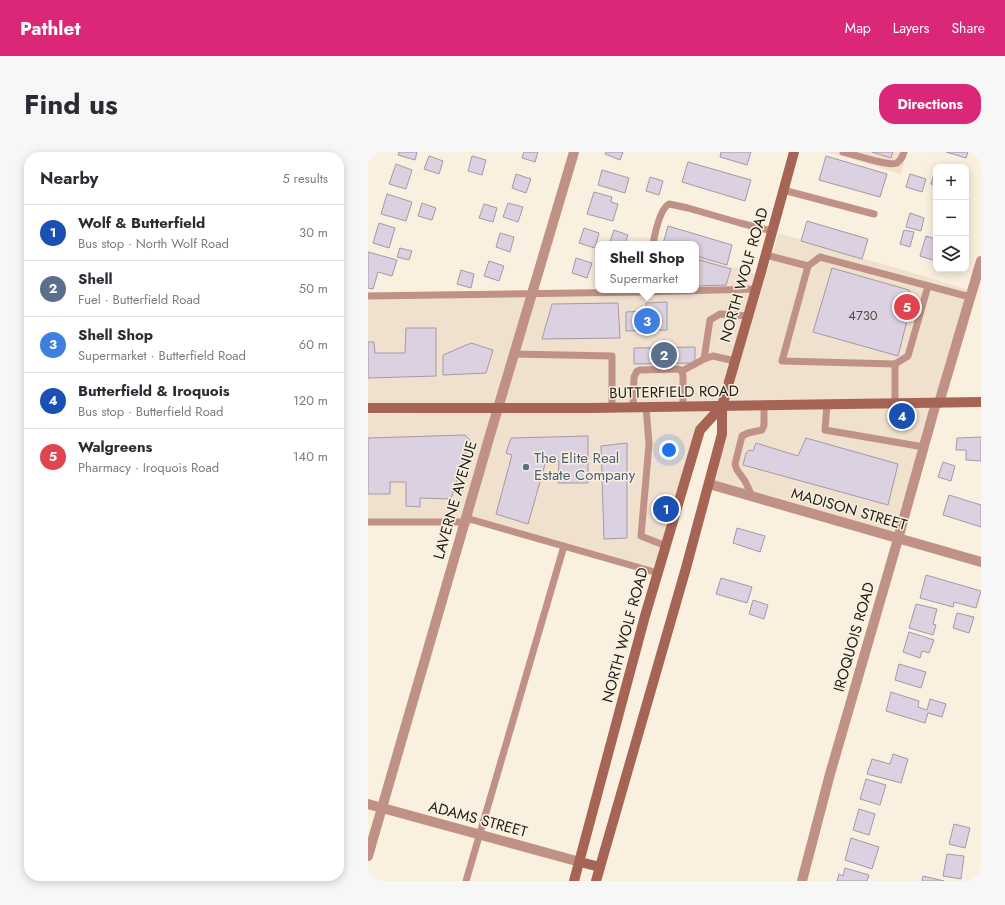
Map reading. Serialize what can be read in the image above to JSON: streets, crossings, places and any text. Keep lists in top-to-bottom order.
{
  "streets": {
    "main road": ["NORTH WOLF ROAD", "BUTTERFIELD ROAD"],
    "street": [
      "LAVERNE AVENUE",
      "MADISON STREET",
      "IROQUOIS ROAD",
      "ADAMS STREET"
    ]
  },
  "crossings": [
    ["NORTH WOLF ROAD", "BUTTERFIELD ROAD"],
    ["NORTH WOLF ROAD", "MADISON STREET"],
    ["NORTH WOLF ROAD", "ADAMS STREET"],
    ["BUTTERFIELD ROAD", "LAVERNE AVENUE"],
    ["BUTTERFIELD ROAD", "IROQUOIS ROAD"],
    ["LAVERNE AVENUE", "ADAMS STREET"],
    ["MADISON STREET", "IROQUOIS ROAD"]
  ],
  "places": ["The Elite Real Estate Company"],
  "house_numbers": ["4730"],
  "page": {
    "header": "Pathlet",
    "nav": ["Map", "Layers", "Share"],
    "title": "Find us",
    "buttons": "Directions",
    "heading": ["Nearby", "5 results"],
    "map_buttons": ["+", "−"],
    "list": [
      {
        "mark": "1",
        "name": "Wolf & Butterfield",
        "note": "Bus stop · North Wolf Road",
        "value": "30 m"
      },
      {
        "mark": "2",
        "name": "Shell",
        "note": "Fuel · Butterfield Road",
        "value": "50 m"
      },
      {
        "mark": "3",
        "name": "Shell Shop",
        "note": "Supermarket · Butterfield Road",
        "value": "60 m"
      },
      {
        "mark": "4",
        "name": "Butterfield & Iroquois",
        "note": "Bus stop · Butterfield Road",
        "value": "120 m"
      },
      {
        "mark": "5",
        "name": "Walgreens",
        "note": "Pharmacy · Iroquois Road",
        "value": "140 m"
      }
    ],
    "popup": ["Shell Shop", "Supermarket"],
    "pins": [
      "5",
      "3",
      "2",
      "4",
      "1"
    ]
  }
}
